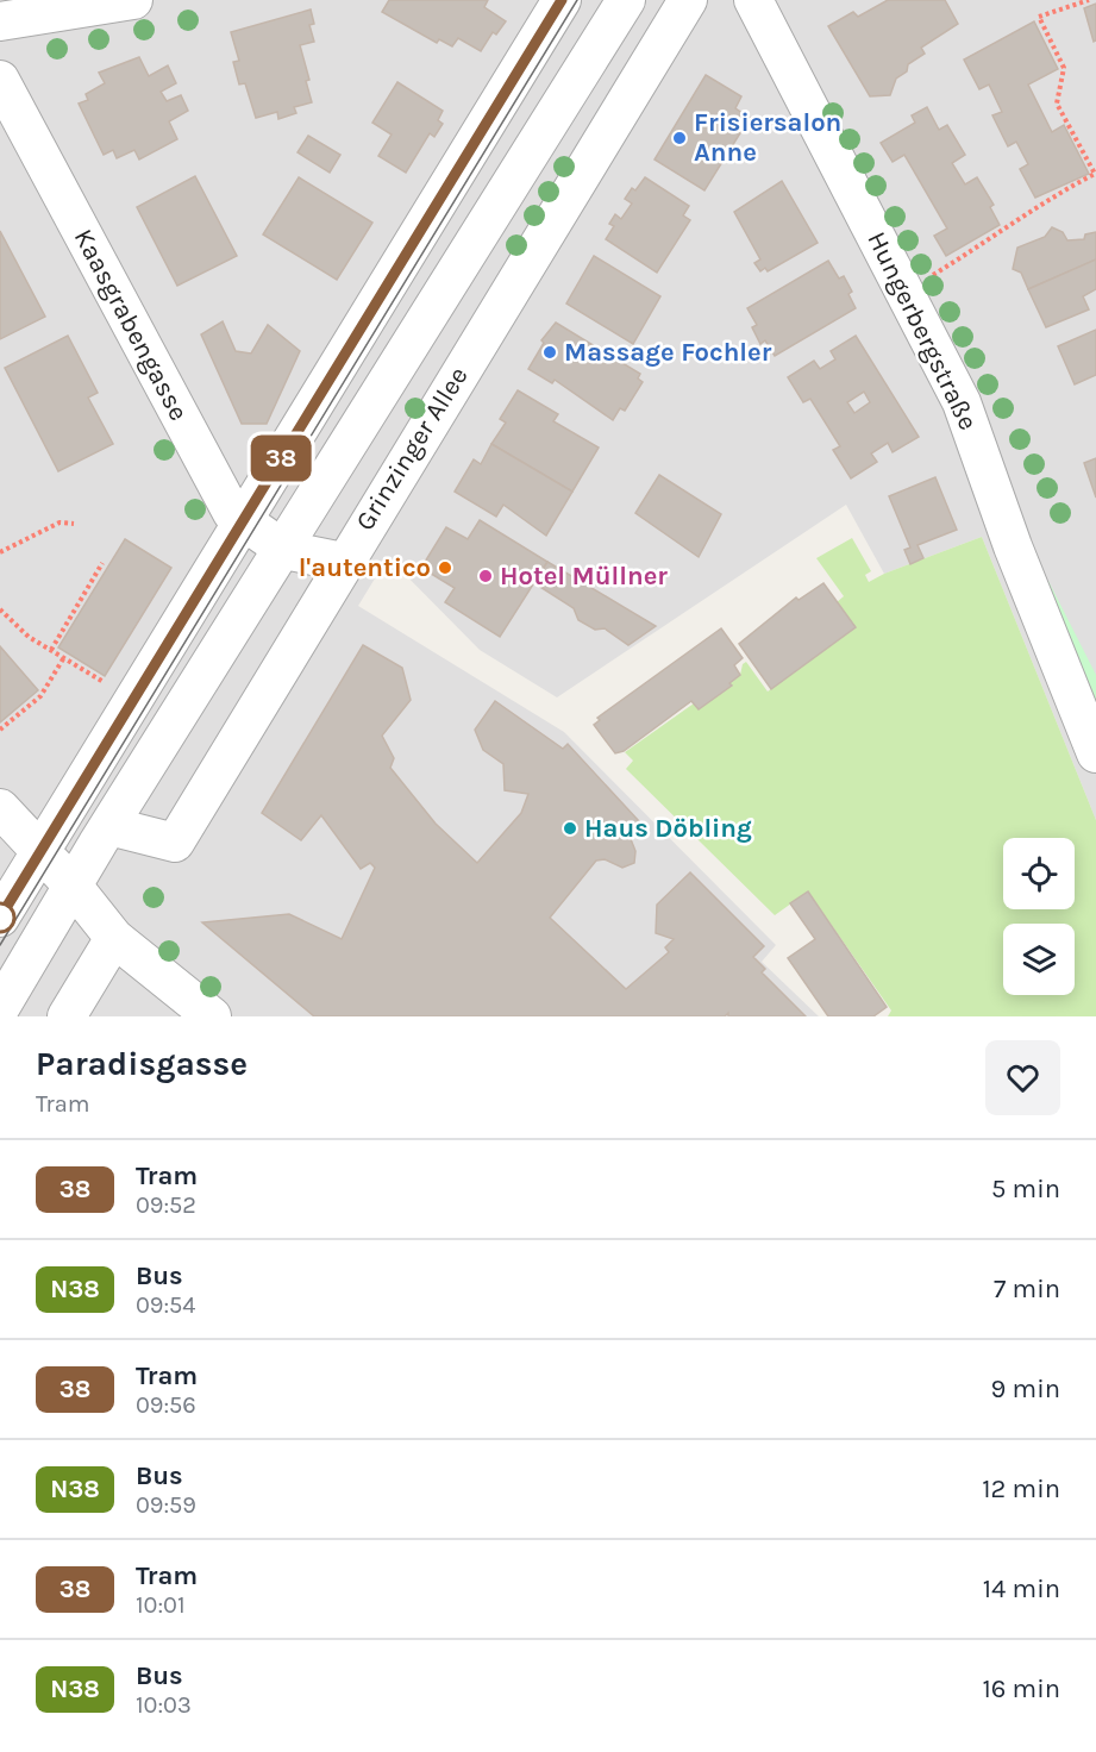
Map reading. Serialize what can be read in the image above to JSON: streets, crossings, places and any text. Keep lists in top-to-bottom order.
{
  "streets": {
    "street": ["Kaasgrabengasse", "Hungerbergstraße", "Grinzinger Allee"]
  },
  "crossings": [
    ["Kaasgrabengasse", "Grinzinger Allee"]
  ],
  "places": [
    "Frisiersalon Anne",
    "Massage Fochler",
    "l'autentico",
    "Hotel Müllner",
    "Haus Döbling"
  ],
  "lines": ["tram line 38"],
  "page": {
    "on_map": "38",
    "heading": ["Paradisgasse", "Tram"],
    "list": [
      {
        "mark": "38",
        "name": "Tram",
        "note": "09:52",
        "value": "5 min"
      },
      {
        "mark": "N38",
        "name": "Bus",
        "note": "09:54",
        "value": "7 min"
      },
      {
        "mark": "38",
        "name": "Tram",
        "note": "09:56",
        "value": "9 min"
      },
      {
        "mark": "N38",
        "name": "Bus",
        "note": "09:59",
        "value": "12 min"
      },
      {
        "mark": "38",
        "name": "Tram",
        "note": "10:01",
        "value": "14 min"
      },
      {
        "mark": "N38",
        "name": "Bus",
        "note": "10:03",
        "value": "16 min"
      }
    ]
  }
}
